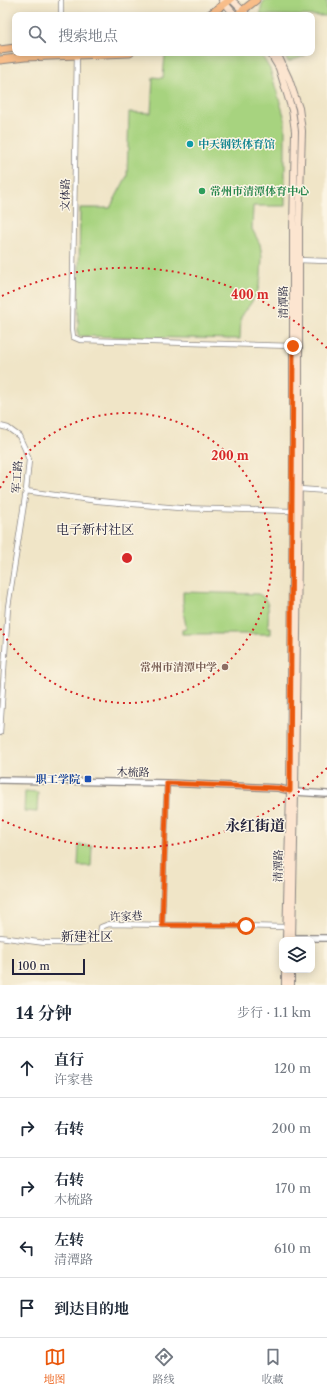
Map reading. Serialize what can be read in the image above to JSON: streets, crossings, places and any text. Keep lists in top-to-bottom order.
{
  "streets": {
    "main road": ["清潭路"],
    "street": [
      "文体路",
      "军工路",
      "木梳路",
      "许家巷"
    ]
  },
  "crossings": [
    ["文体路", "清潭路"],
    ["清潭路", "木梳路"],
    ["清潭路", "许家巷"]
  ],
  "districts": ["电子新村社区", "永红街道", "新建社区"],
  "places": {
    "other": ["中天钢铁体育馆", "常州市清潭体育中心", "常州市清潭中学"],
    "transit": ["职工学院"]
  },
  "scale_bar": "100 m",
  "page": {
    "search": "搜索地点",
    "scale": "100 m",
    "heading": ["14 分钟", "步行 · 1.1 km"],
    "list": [
      ["直行", "许家巷", "120 m"],
      ["右转", "200 m"],
      ["右转", "木梳路", "170 m"],
      ["左转", "清潭路", "610 m"],
      "到达目的地"
    ],
    "nav": ["地图", "路线", "收藏"]
  },
  "rings": ["400 m", "200 m"]
}
